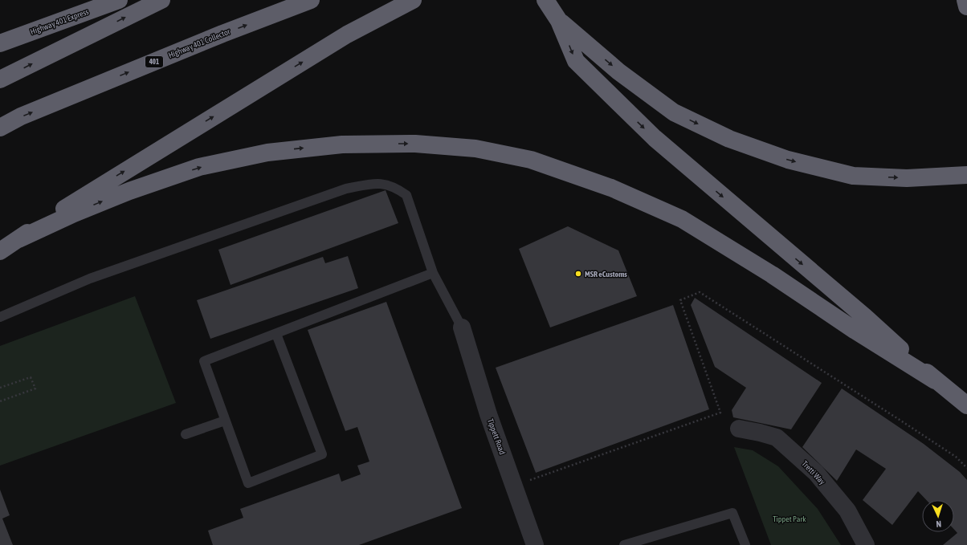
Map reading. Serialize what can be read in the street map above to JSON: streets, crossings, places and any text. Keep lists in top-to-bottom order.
{
  "streets": {
    "highway": ["Highway 401 Express", "Highway 401 Collector", "401"],
    "street": ["Tippett Road", "Tretti Way"]
  },
  "parks": ["Tippet Park"],
  "places": ["MSR eCustoms"],
  "north": "bottom"
}
